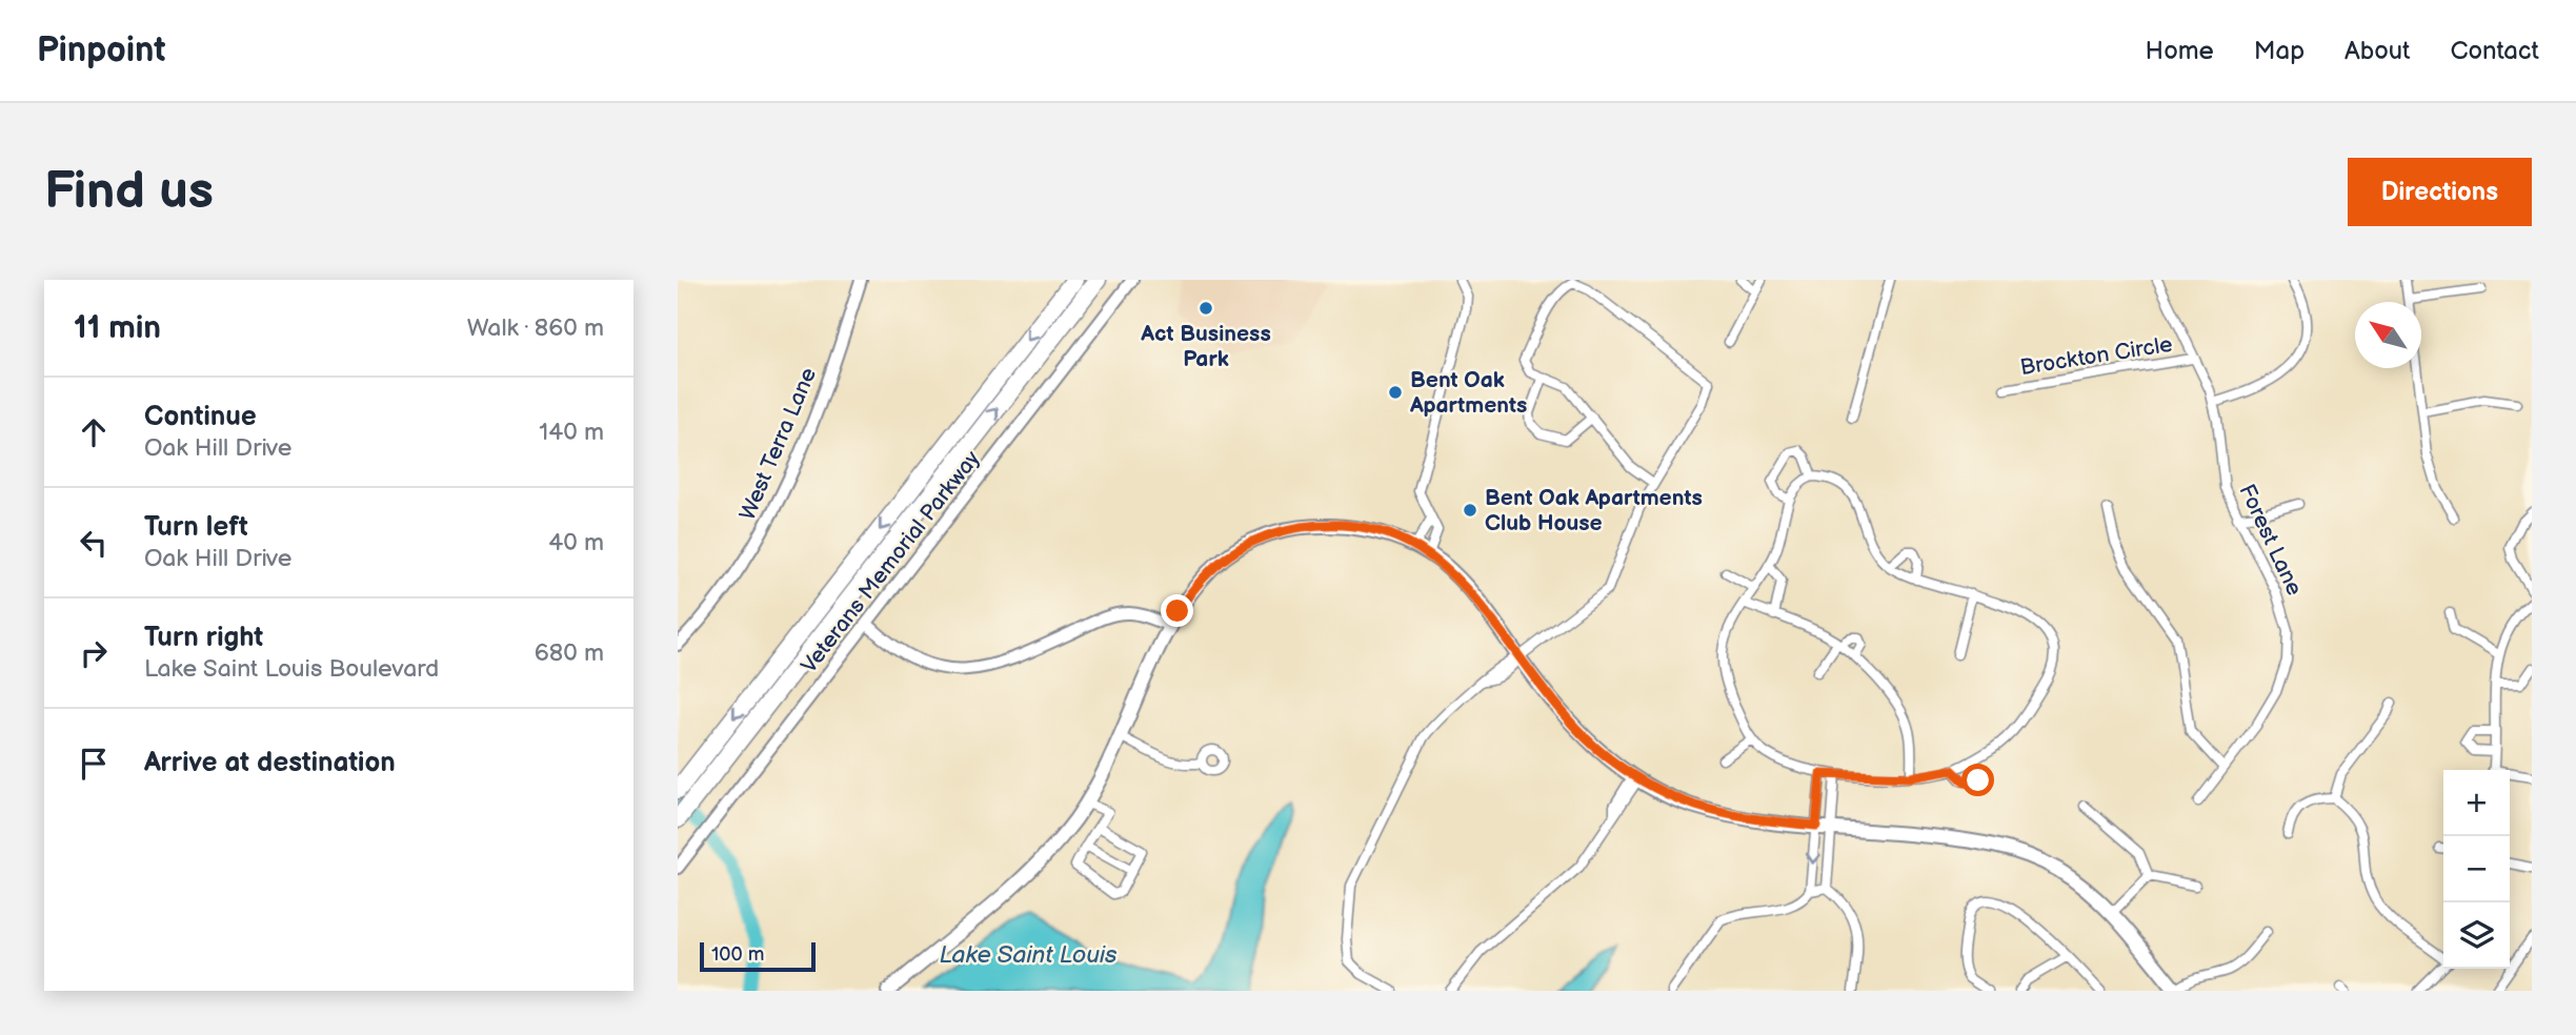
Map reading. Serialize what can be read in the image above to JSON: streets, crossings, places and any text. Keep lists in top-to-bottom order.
{
  "streets": {
    "street": [
      "Brockton Circle",
      "West Terra Lane",
      "Forest Lane",
      "Veterans Memorial Parkway"
    ]
  },
  "crossings": [
    ["Brockton Circle", "Forest Lane"]
  ],
  "water": ["Lake Saint Louis"],
  "places": ["Act Business Park", "Bent Oak Apartments", "Bent Oak Apartments Club House"],
  "scale_bar": "100 m",
  "north": "top left",
  "page": {
    "header": "Pinpoint",
    "nav": [
      "Home",
      "Map",
      "About",
      "Contact"
    ],
    "buttons": "Directions",
    "title": "Find us",
    "heading": ["11 min", "Walk · 860 m"],
    "list": [
      ["Continue", "Oak Hill Drive", "140 m"],
      ["Turn left", "Oak Hill Drive", "40 m"],
      ["Turn right", "Lake Saint Louis Boulevard", "680 m"],
      "Arrive at destination"
    ],
    "map_buttons": ["+", "−"],
    "scale": "100 m"
  }
}
